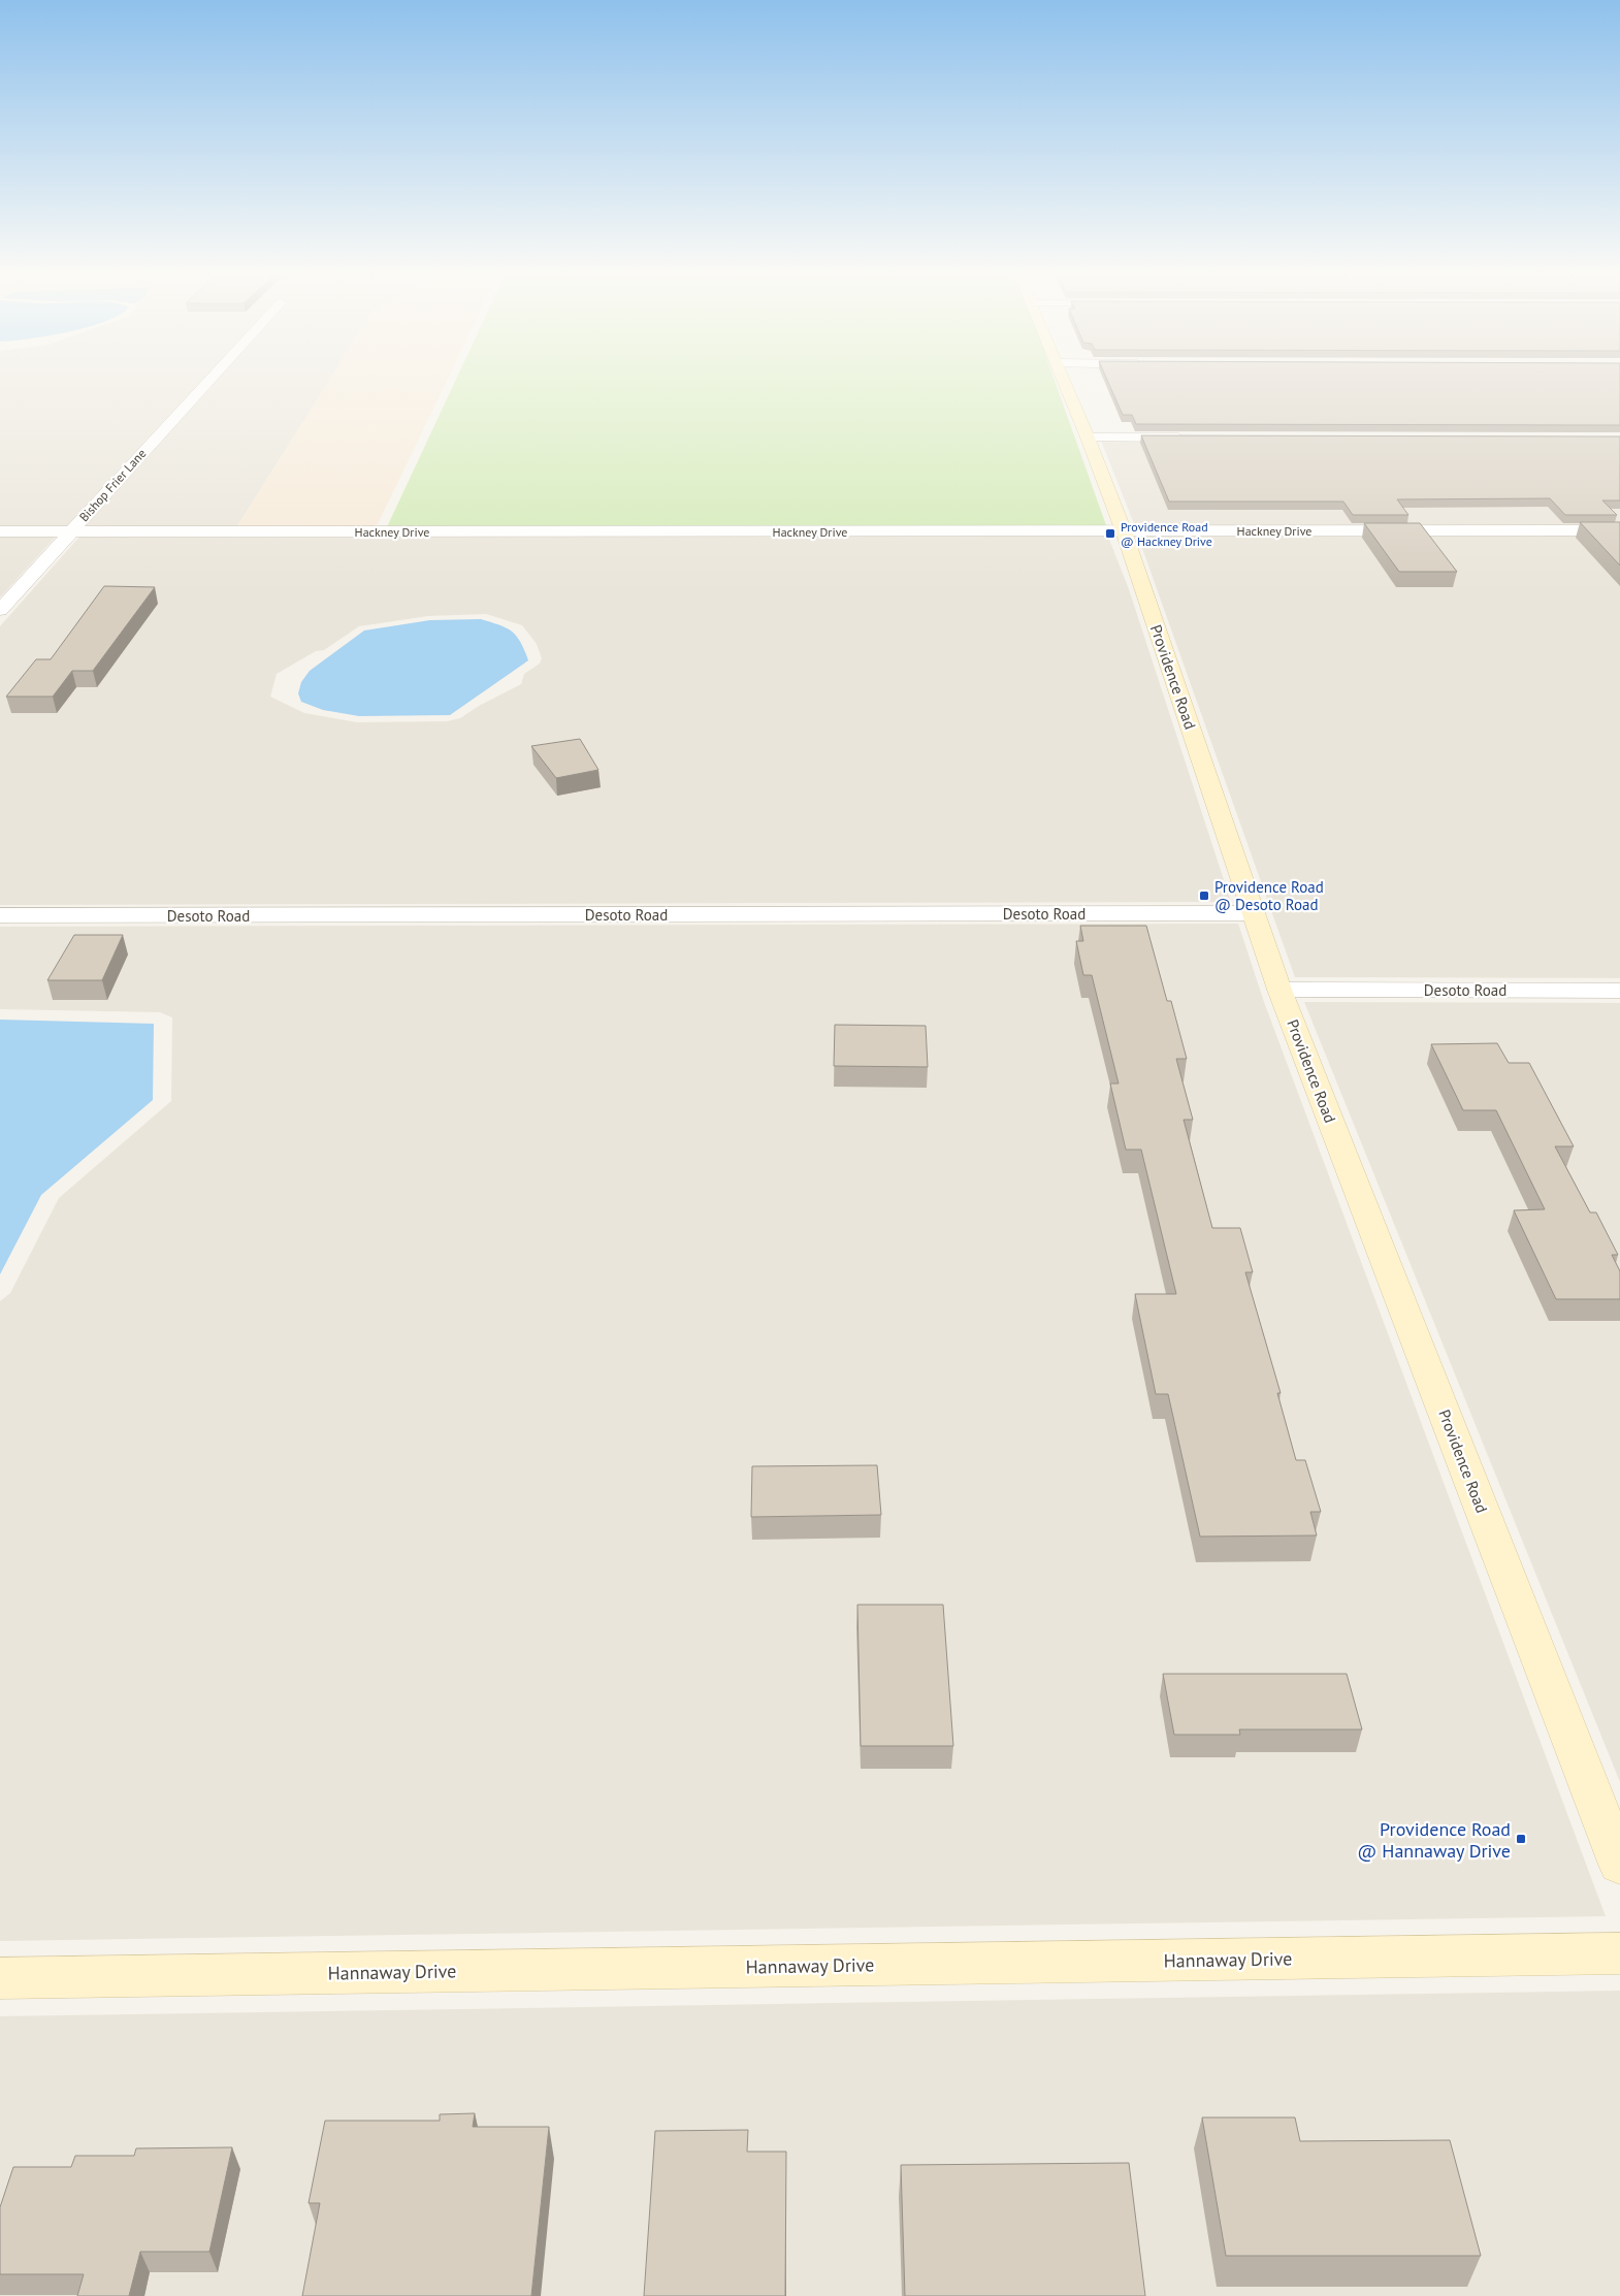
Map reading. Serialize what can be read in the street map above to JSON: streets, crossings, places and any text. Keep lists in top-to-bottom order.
{
  "streets": {
    "street": [
      "Bishop Frier Lane",
      "Hackney Drive",
      "Providence Road",
      "Desoto Road",
      "Hannaway Drive"
    ]
  },
  "crossings": [
    ["Bishop Frier Lane", "Hackney Drive"],
    ["Hackney Drive", "Providence Road"],
    ["Providence Road", "Desoto Road"]
  ],
  "places": {
    "transit": ["Providence Road @ Hackney Drive", "Providence Road @ Desoto Road", "Providence Road @ Hannaway Drive"]
  }
}
